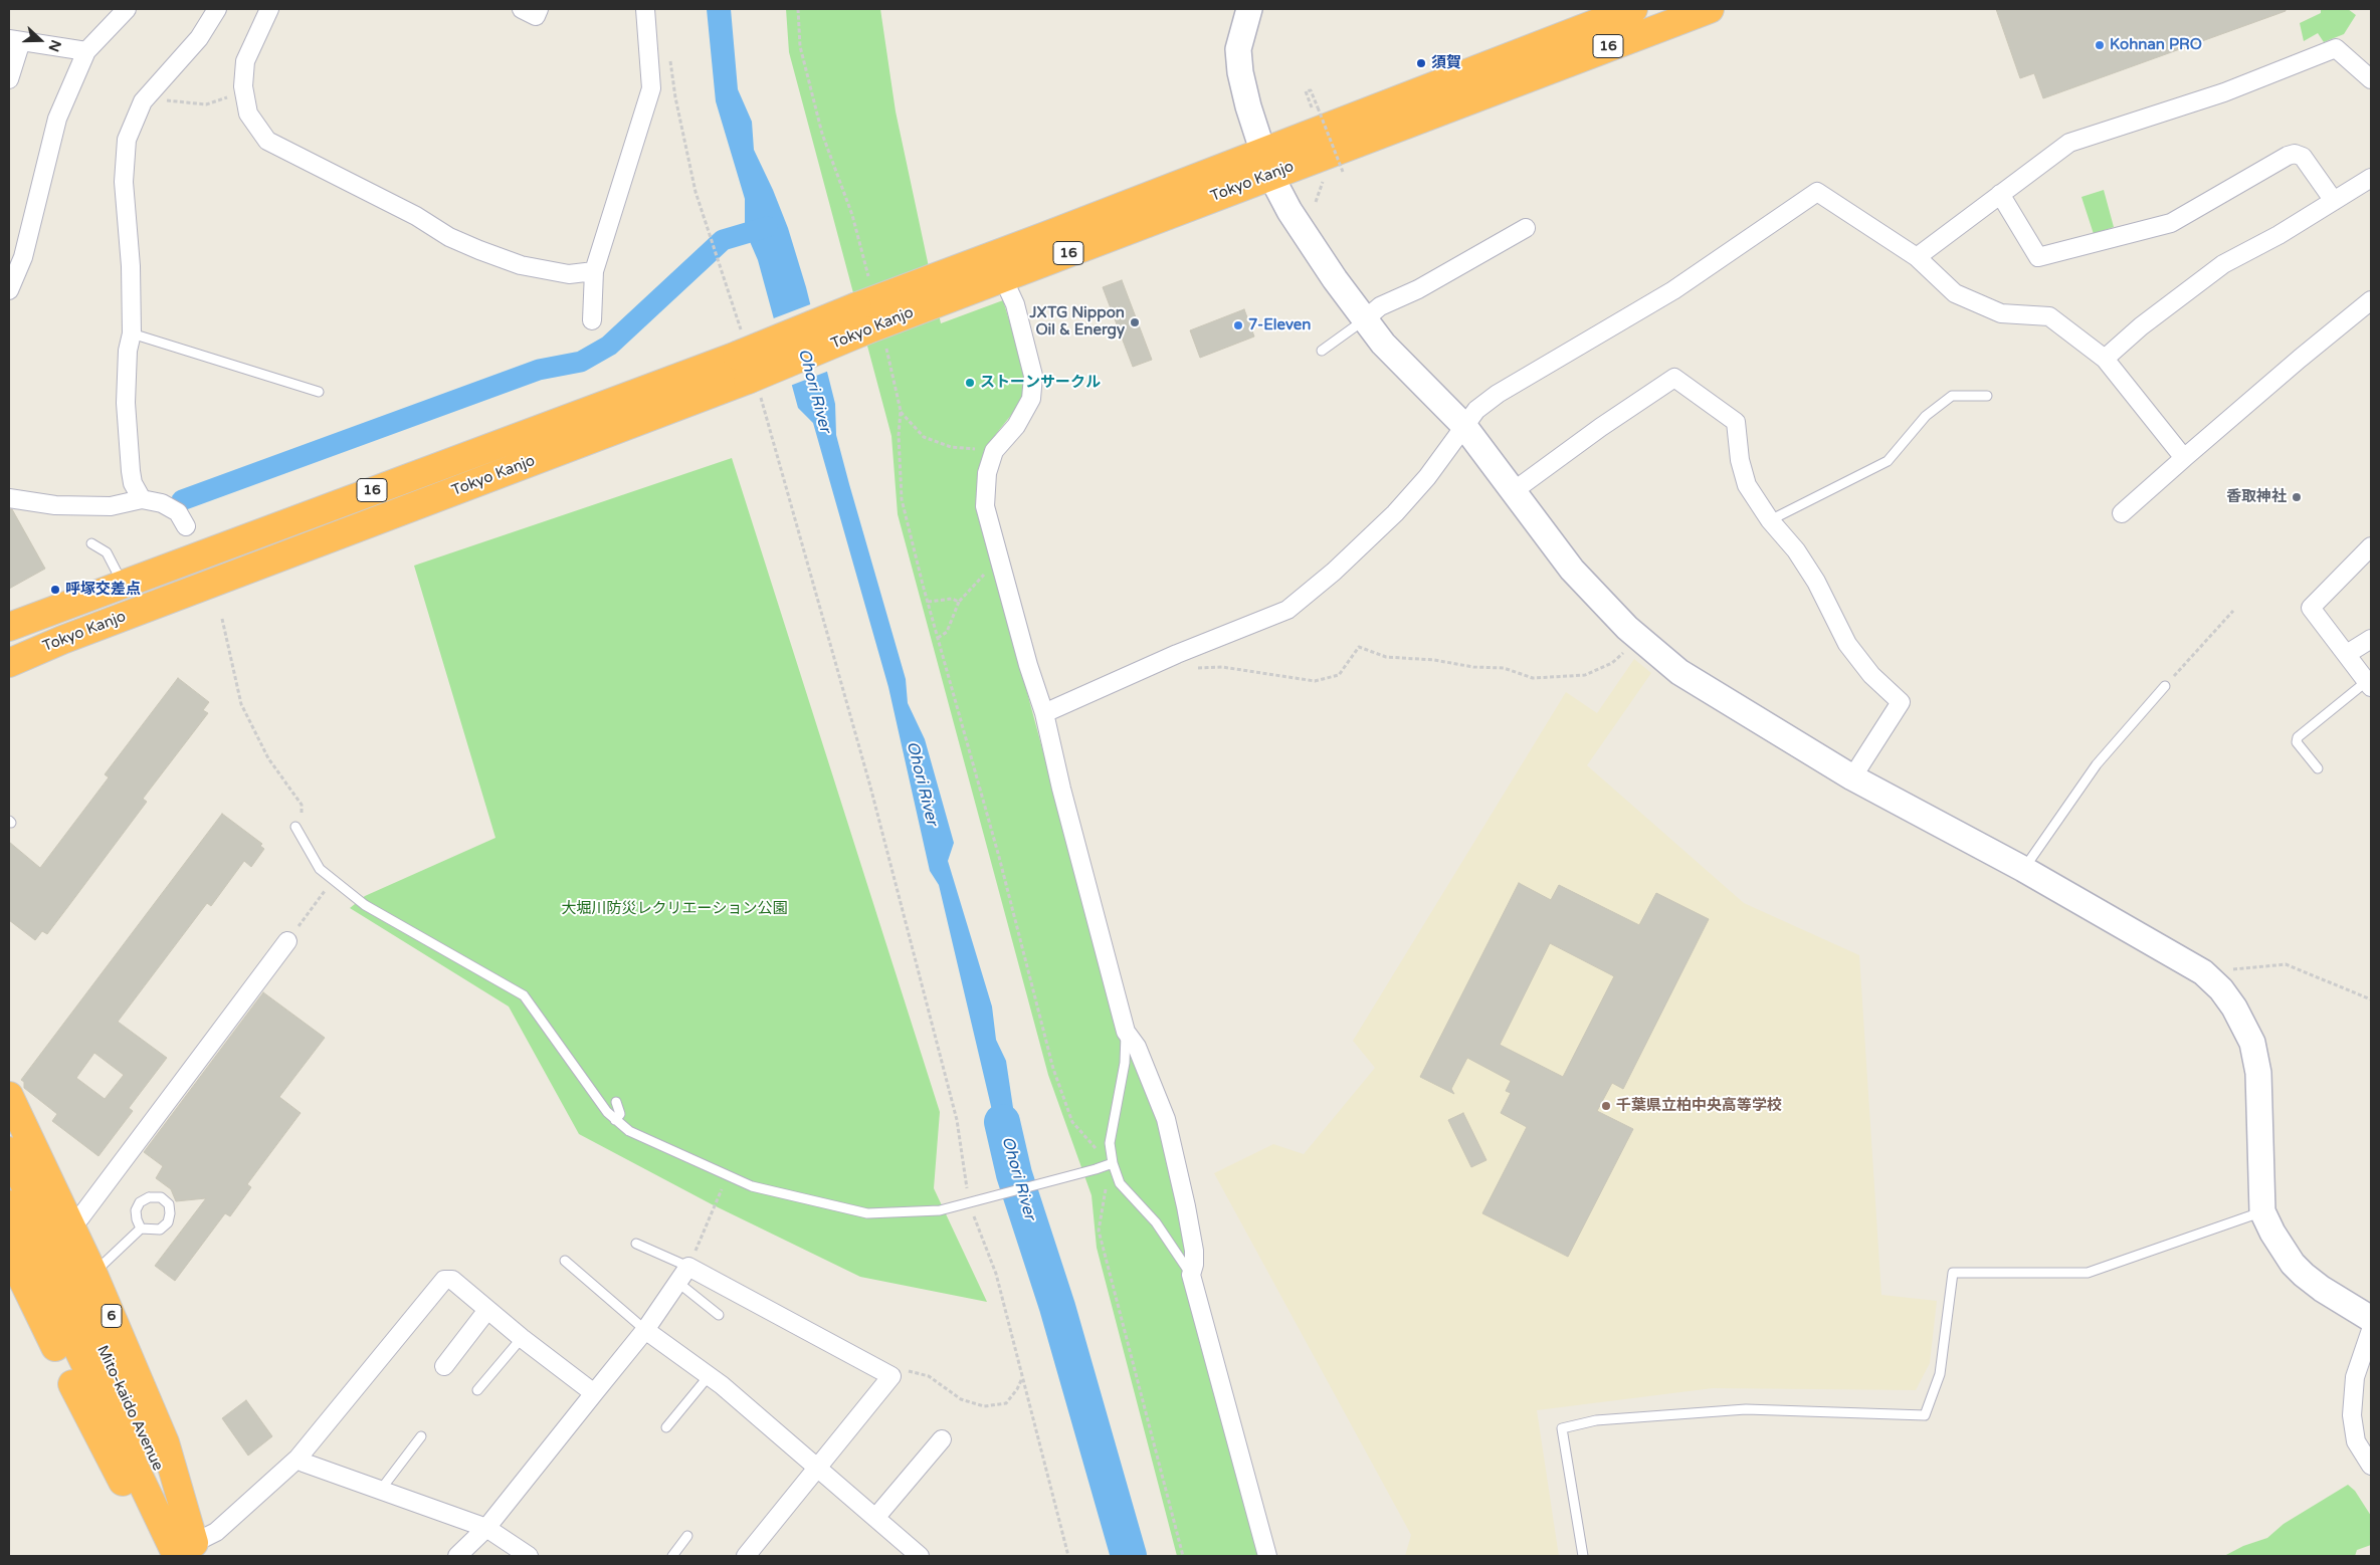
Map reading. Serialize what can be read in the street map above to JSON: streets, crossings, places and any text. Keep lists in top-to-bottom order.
{
  "streets": {
    "highway": [
      "16",
      "Tokyo Kanjo",
      "6",
      "Mito-kaido Avenue"
    ]
  },
  "crossings": [
    ["6", "Mito-kaido Avenue"]
  ],
  "water": ["Ohori River"],
  "parks": ["大堀川防災レクリエーション公園"],
  "places": [
    "Kohnan PRO",
    "須賀",
    "JXTG Nippon Oil & Energy",
    "7-Eleven",
    "ストーンサークル",
    "香取神社",
    "呼塚交差点",
    "千葉県立柏中央高等学校"
  ],
  "north": "right"
}
